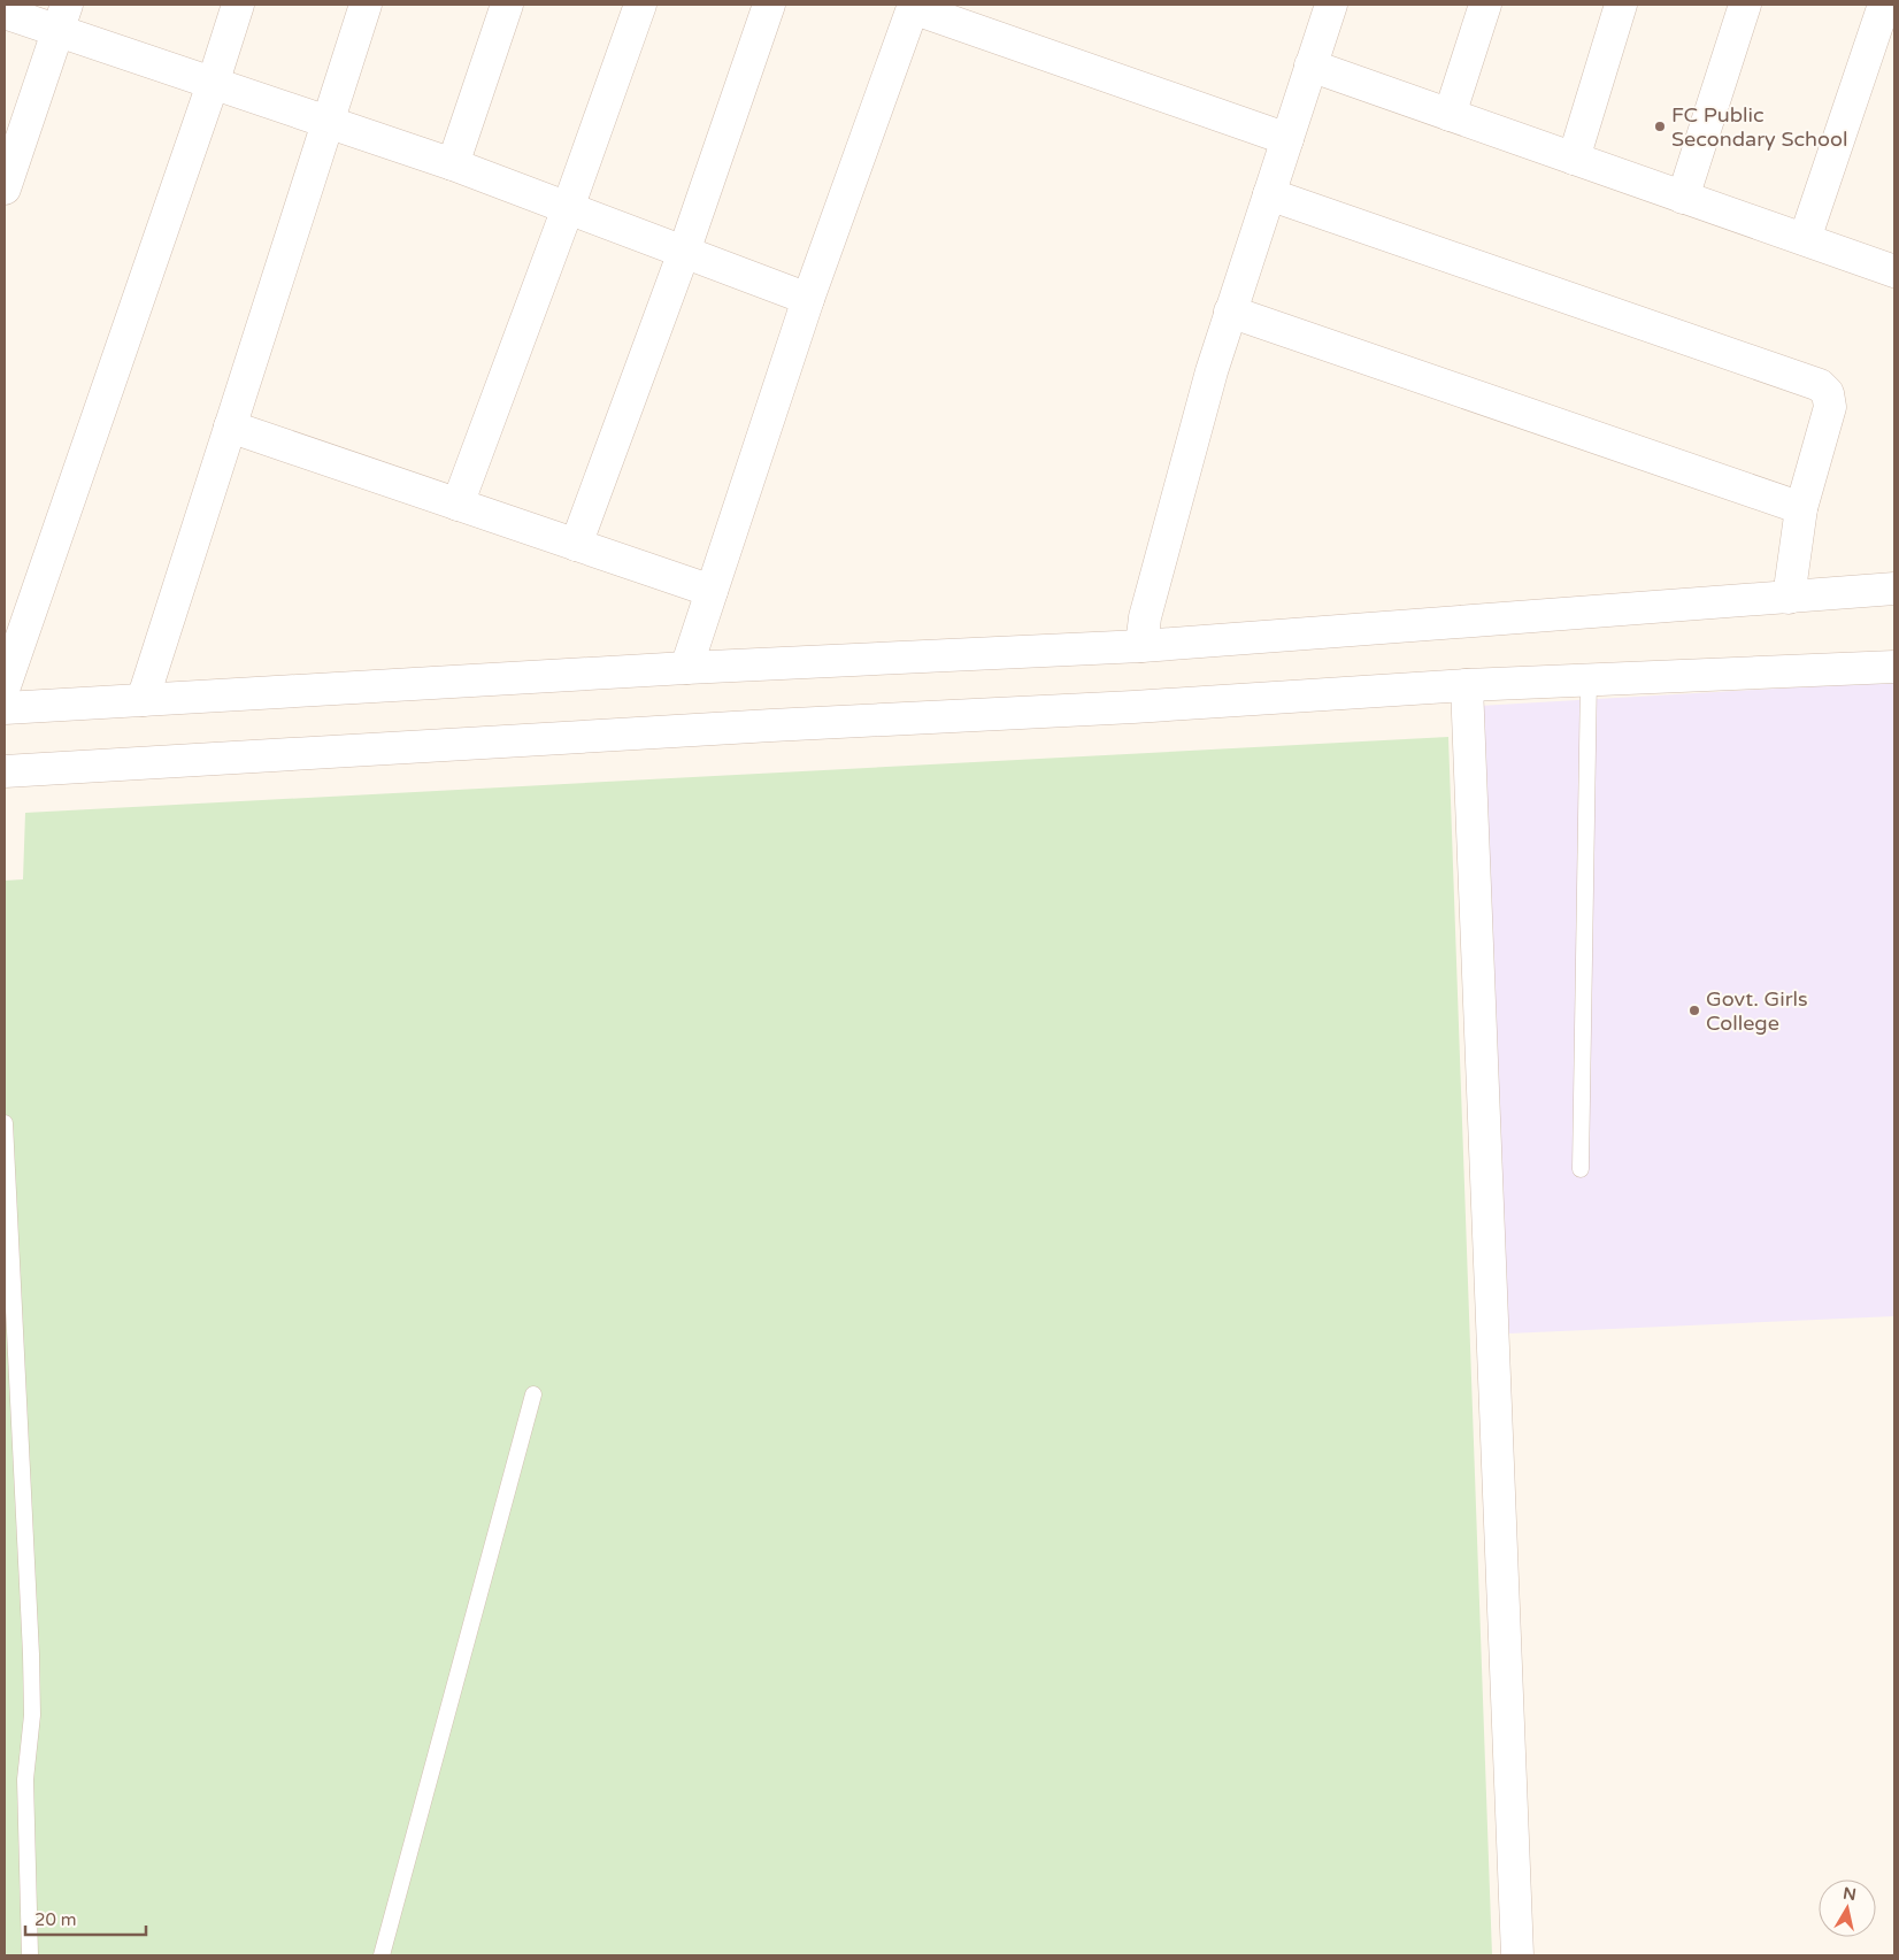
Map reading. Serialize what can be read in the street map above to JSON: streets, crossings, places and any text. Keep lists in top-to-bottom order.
{
  "places": ["FC Public Secondary School", "Govt. Girls College"],
  "scale_bar": "20 m",
  "north": "top"
}
